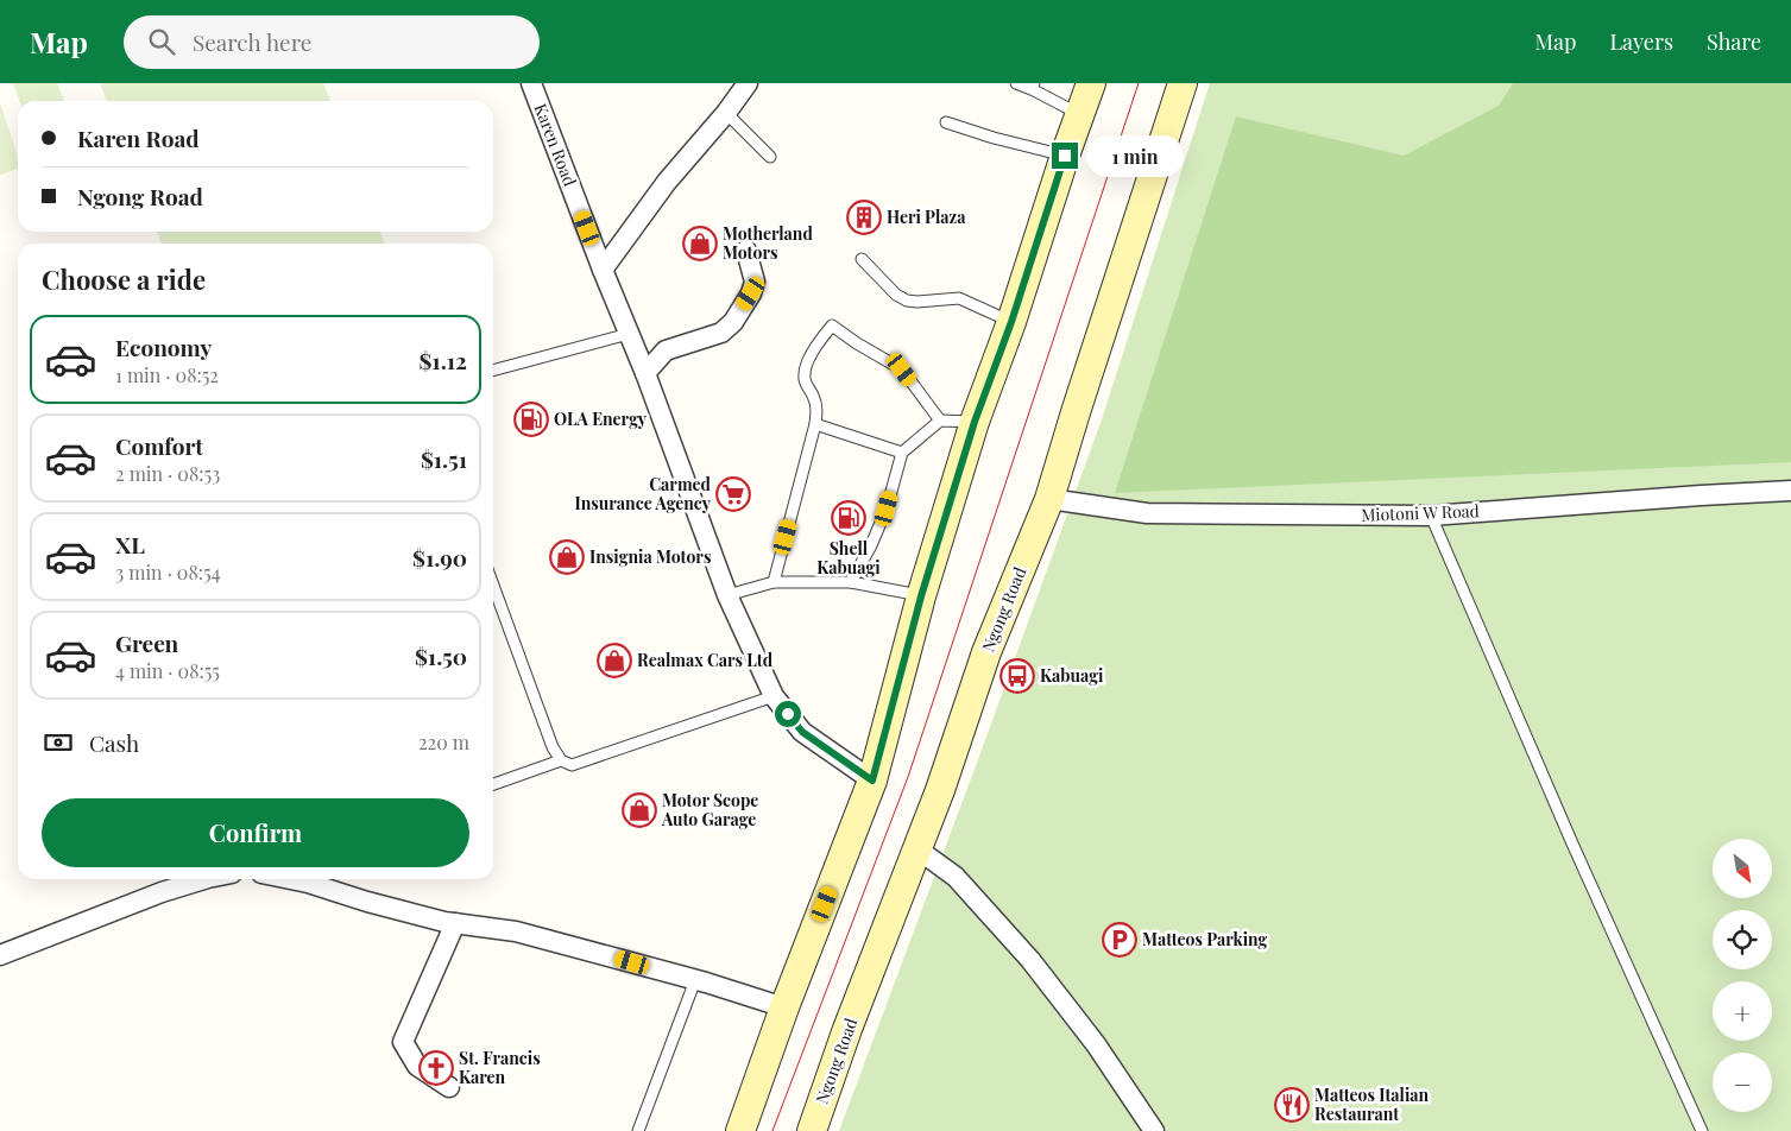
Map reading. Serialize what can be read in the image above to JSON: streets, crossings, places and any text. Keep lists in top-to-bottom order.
{
  "streets": {
    "main road": ["Ngong Road"],
    "street": ["Karen Road", "Miotoni W Road"]
  },
  "crossings": [
    ["Miotoni W Road", "Ngong Road"]
  ],
  "places": {
    "building": ["Heri Plaza"],
    "shop": [
      "Motherland Motors",
      "Insignia Motors",
      "Realmax Cars Ltd",
      "Motor Scope Auto Garage"
    ],
    "fuel station": ["OLA Energy", "Shell Kabuagi"],
    "supermarket": ["Carmed Insurance Agency"],
    "bus stop": ["Kabuagi"],
    "parking": ["Matteos Parking"],
    "church": ["St. Francis Karen"],
    "restaurant": ["Matteos Italian Restaurant"]
  },
  "north": "bottom right",
  "page": {
    "header": "Map",
    "search": "Search here",
    "nav": ["Map", "Layers", "Share"],
    "banner": ["Karen Road", "Ngong Road"],
    "bubble": "1 min",
    "heading": "Choose a ride",
    "list": [
      {
        "name": "Economy",
        "note": "1 min · 08:52",
        "value": "$1.12"
      },
      {
        "name": "Comfort",
        "note": "2 min · 08:53",
        "value": "$1.51"
      },
      {
        "name": "XL",
        "note": "3 min · 08:54",
        "value": "$1.90"
      },
      {
        "name": "Green",
        "note": "4 min · 08:55",
        "value": "$1.50"
      }
    ],
    "pay": ["Cash", "220 m"],
    "buttons": "Confirm",
    "map_buttons": ["+", "−"]
  }
}
